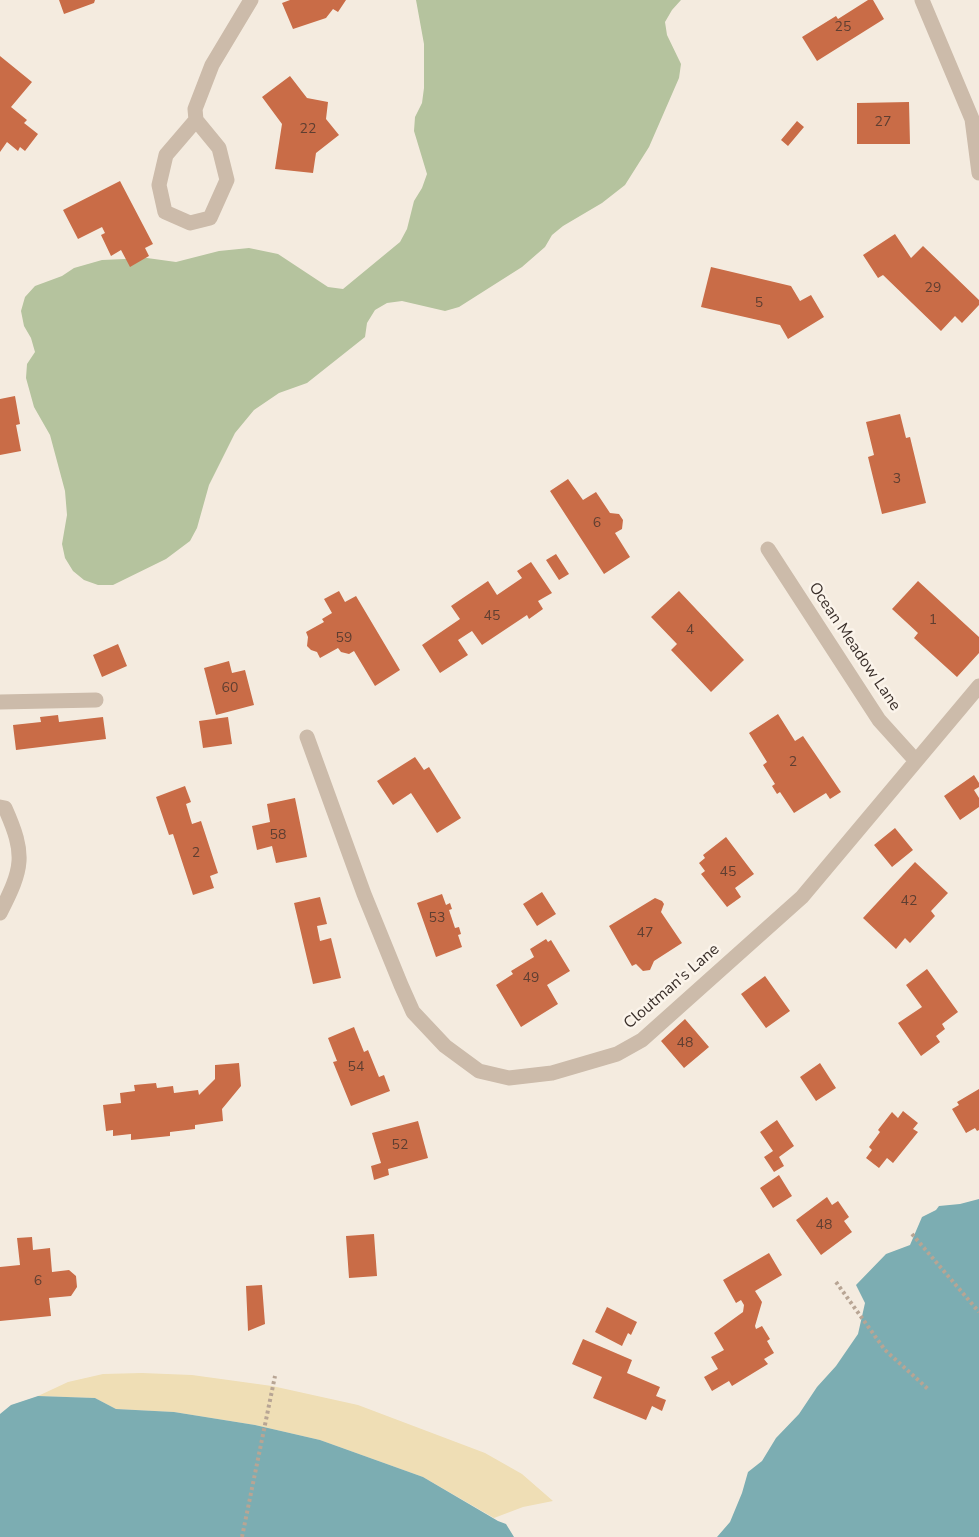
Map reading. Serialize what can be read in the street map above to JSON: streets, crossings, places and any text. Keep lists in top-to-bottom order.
{
  "streets": {
    "street": ["Ocean Meadow Lane", "Cloutman's Lane"]
  },
  "crossings": [
    ["Ocean Meadow Lane", "Cloutman's Lane"]
  ],
  "house_numbers": [
    "25",
    "27",
    "22",
    "29",
    "5",
    "3",
    "6",
    "45",
    "1",
    "4",
    "59",
    "60",
    "2",
    "58",
    "2",
    "45",
    "42",
    "53",
    "47",
    "49",
    "48",
    "54",
    "52",
    "48",
    "6"
  ]
}
